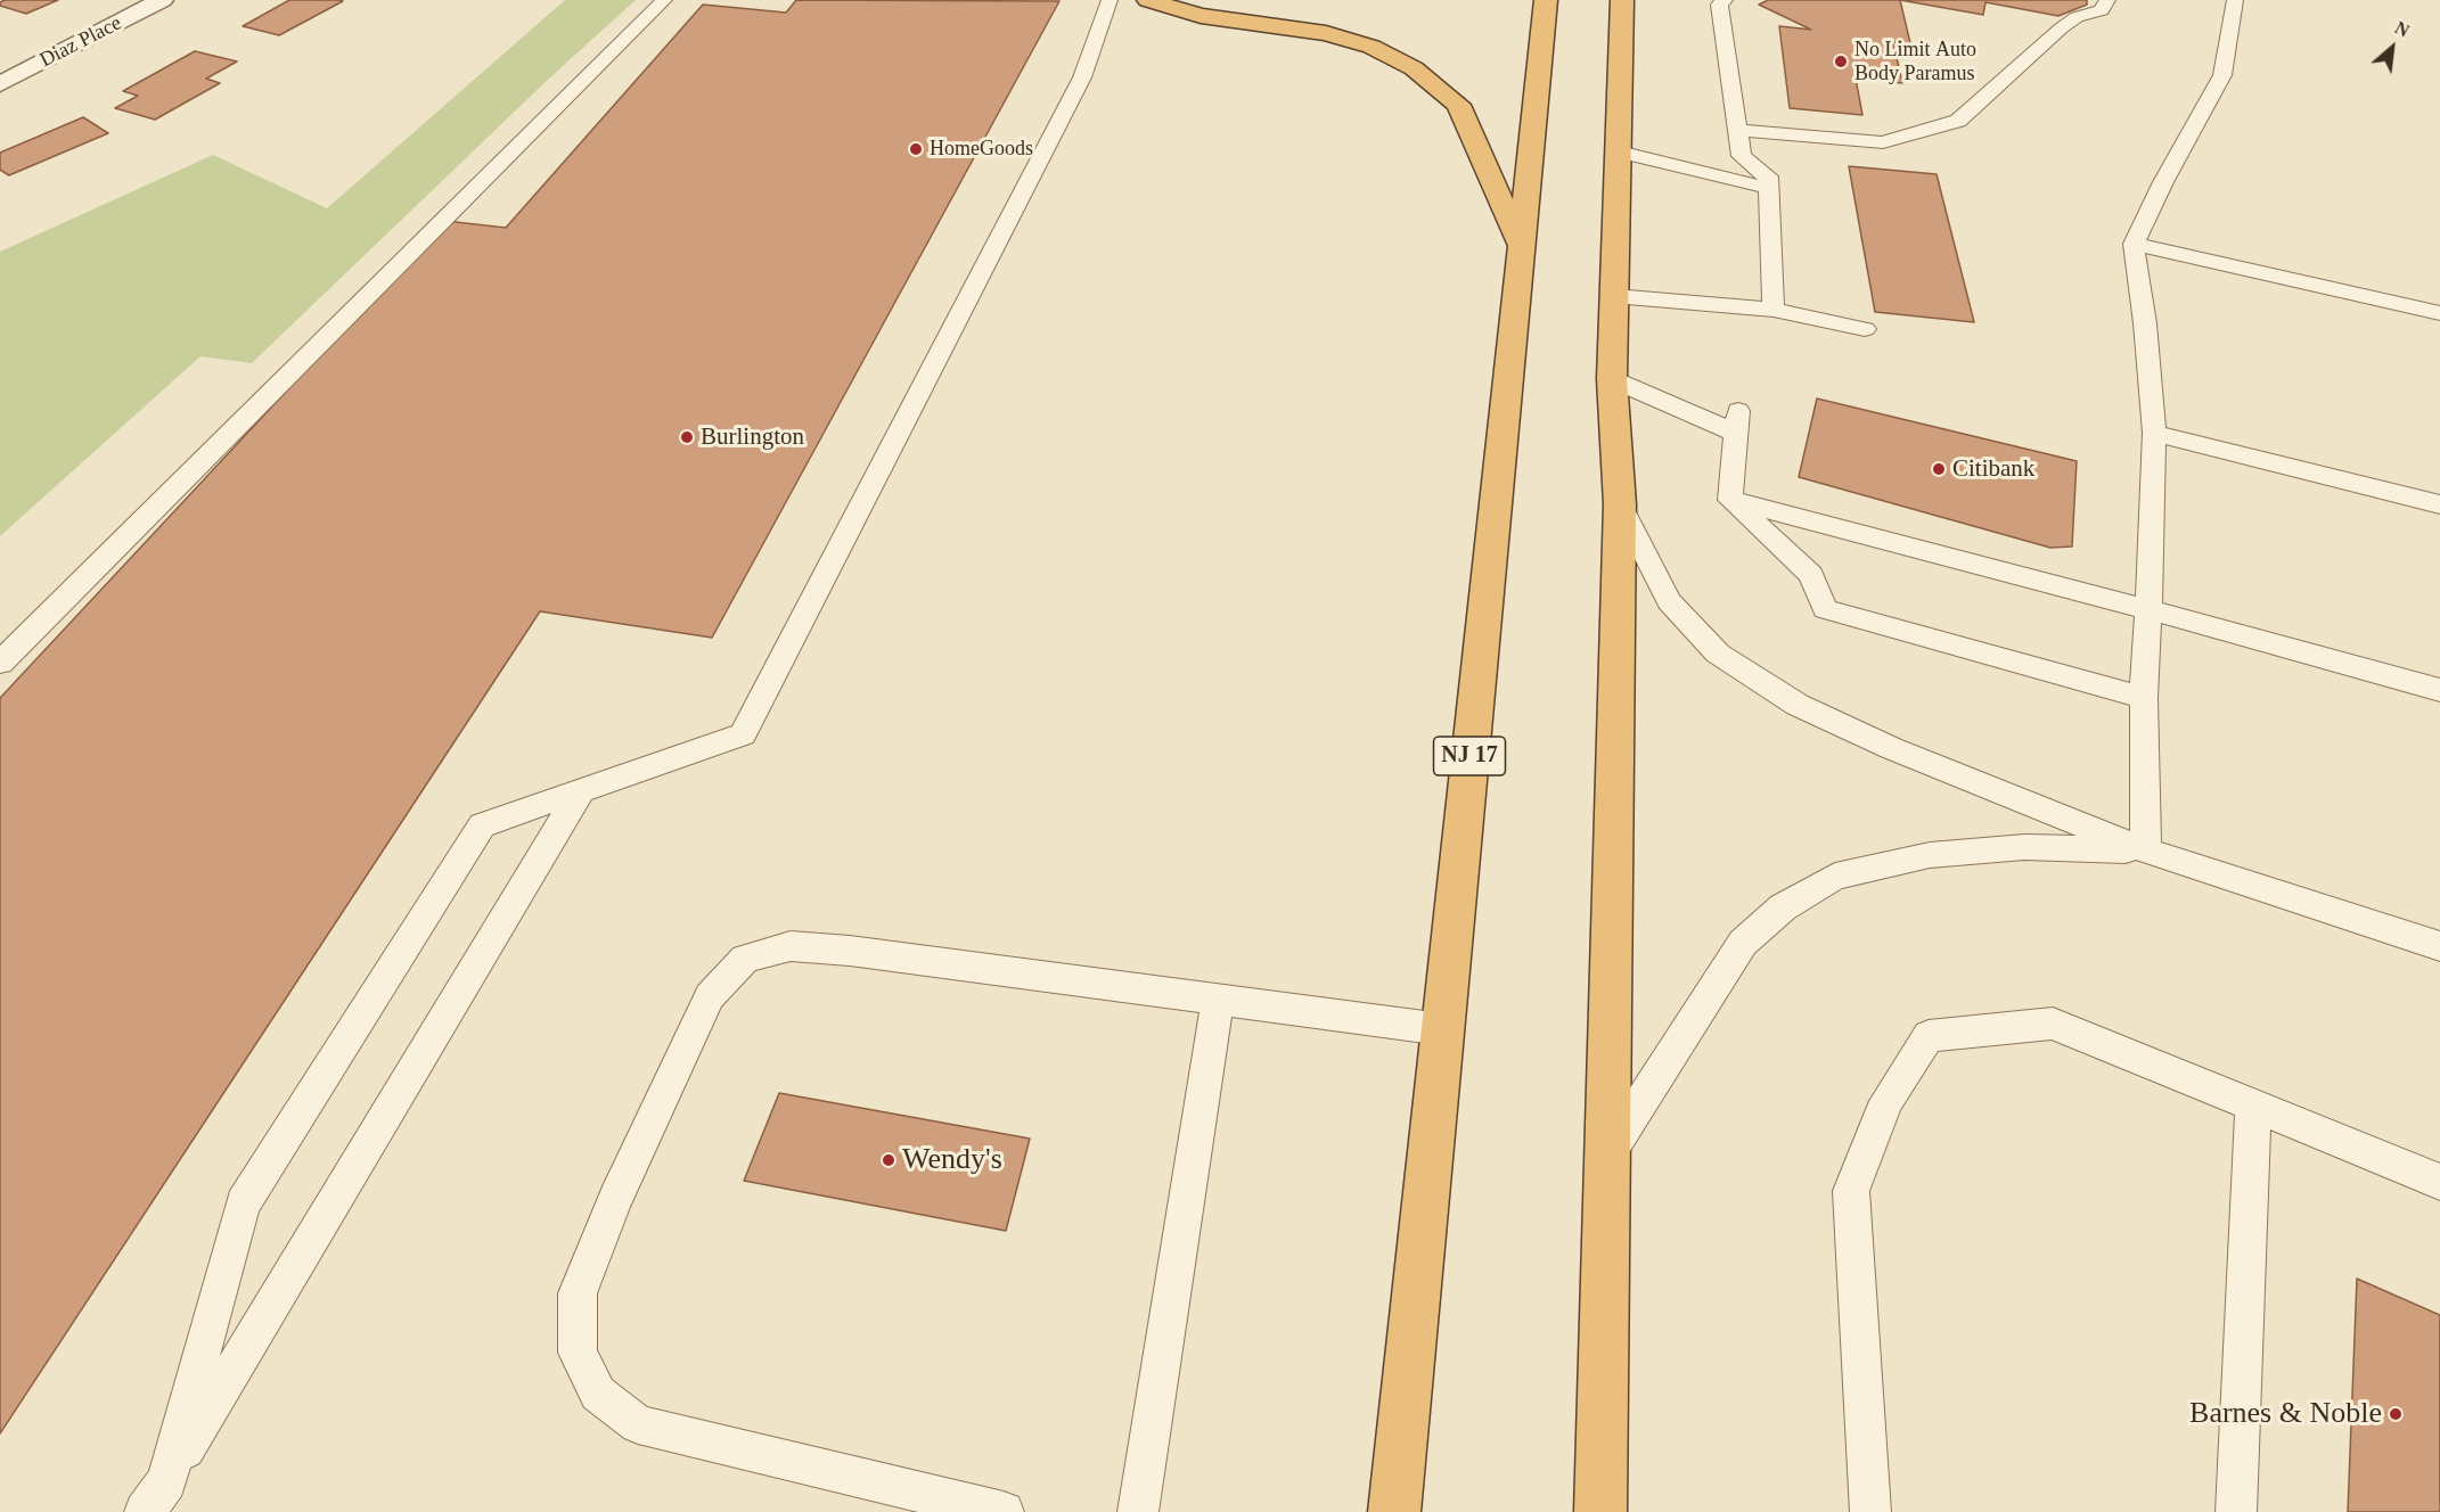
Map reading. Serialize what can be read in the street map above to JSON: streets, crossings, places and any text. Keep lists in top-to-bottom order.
{
  "streets": {
    "highway": ["NJ 17"],
    "street": ["Diaz Place"]
  },
  "places": [
    "No Limit Auto Body Paramus",
    "HomeGoods",
    "Burlington",
    "Citibank",
    "Wendy's",
    "Barnes & Noble"
  ],
  "north": "top right"
}
